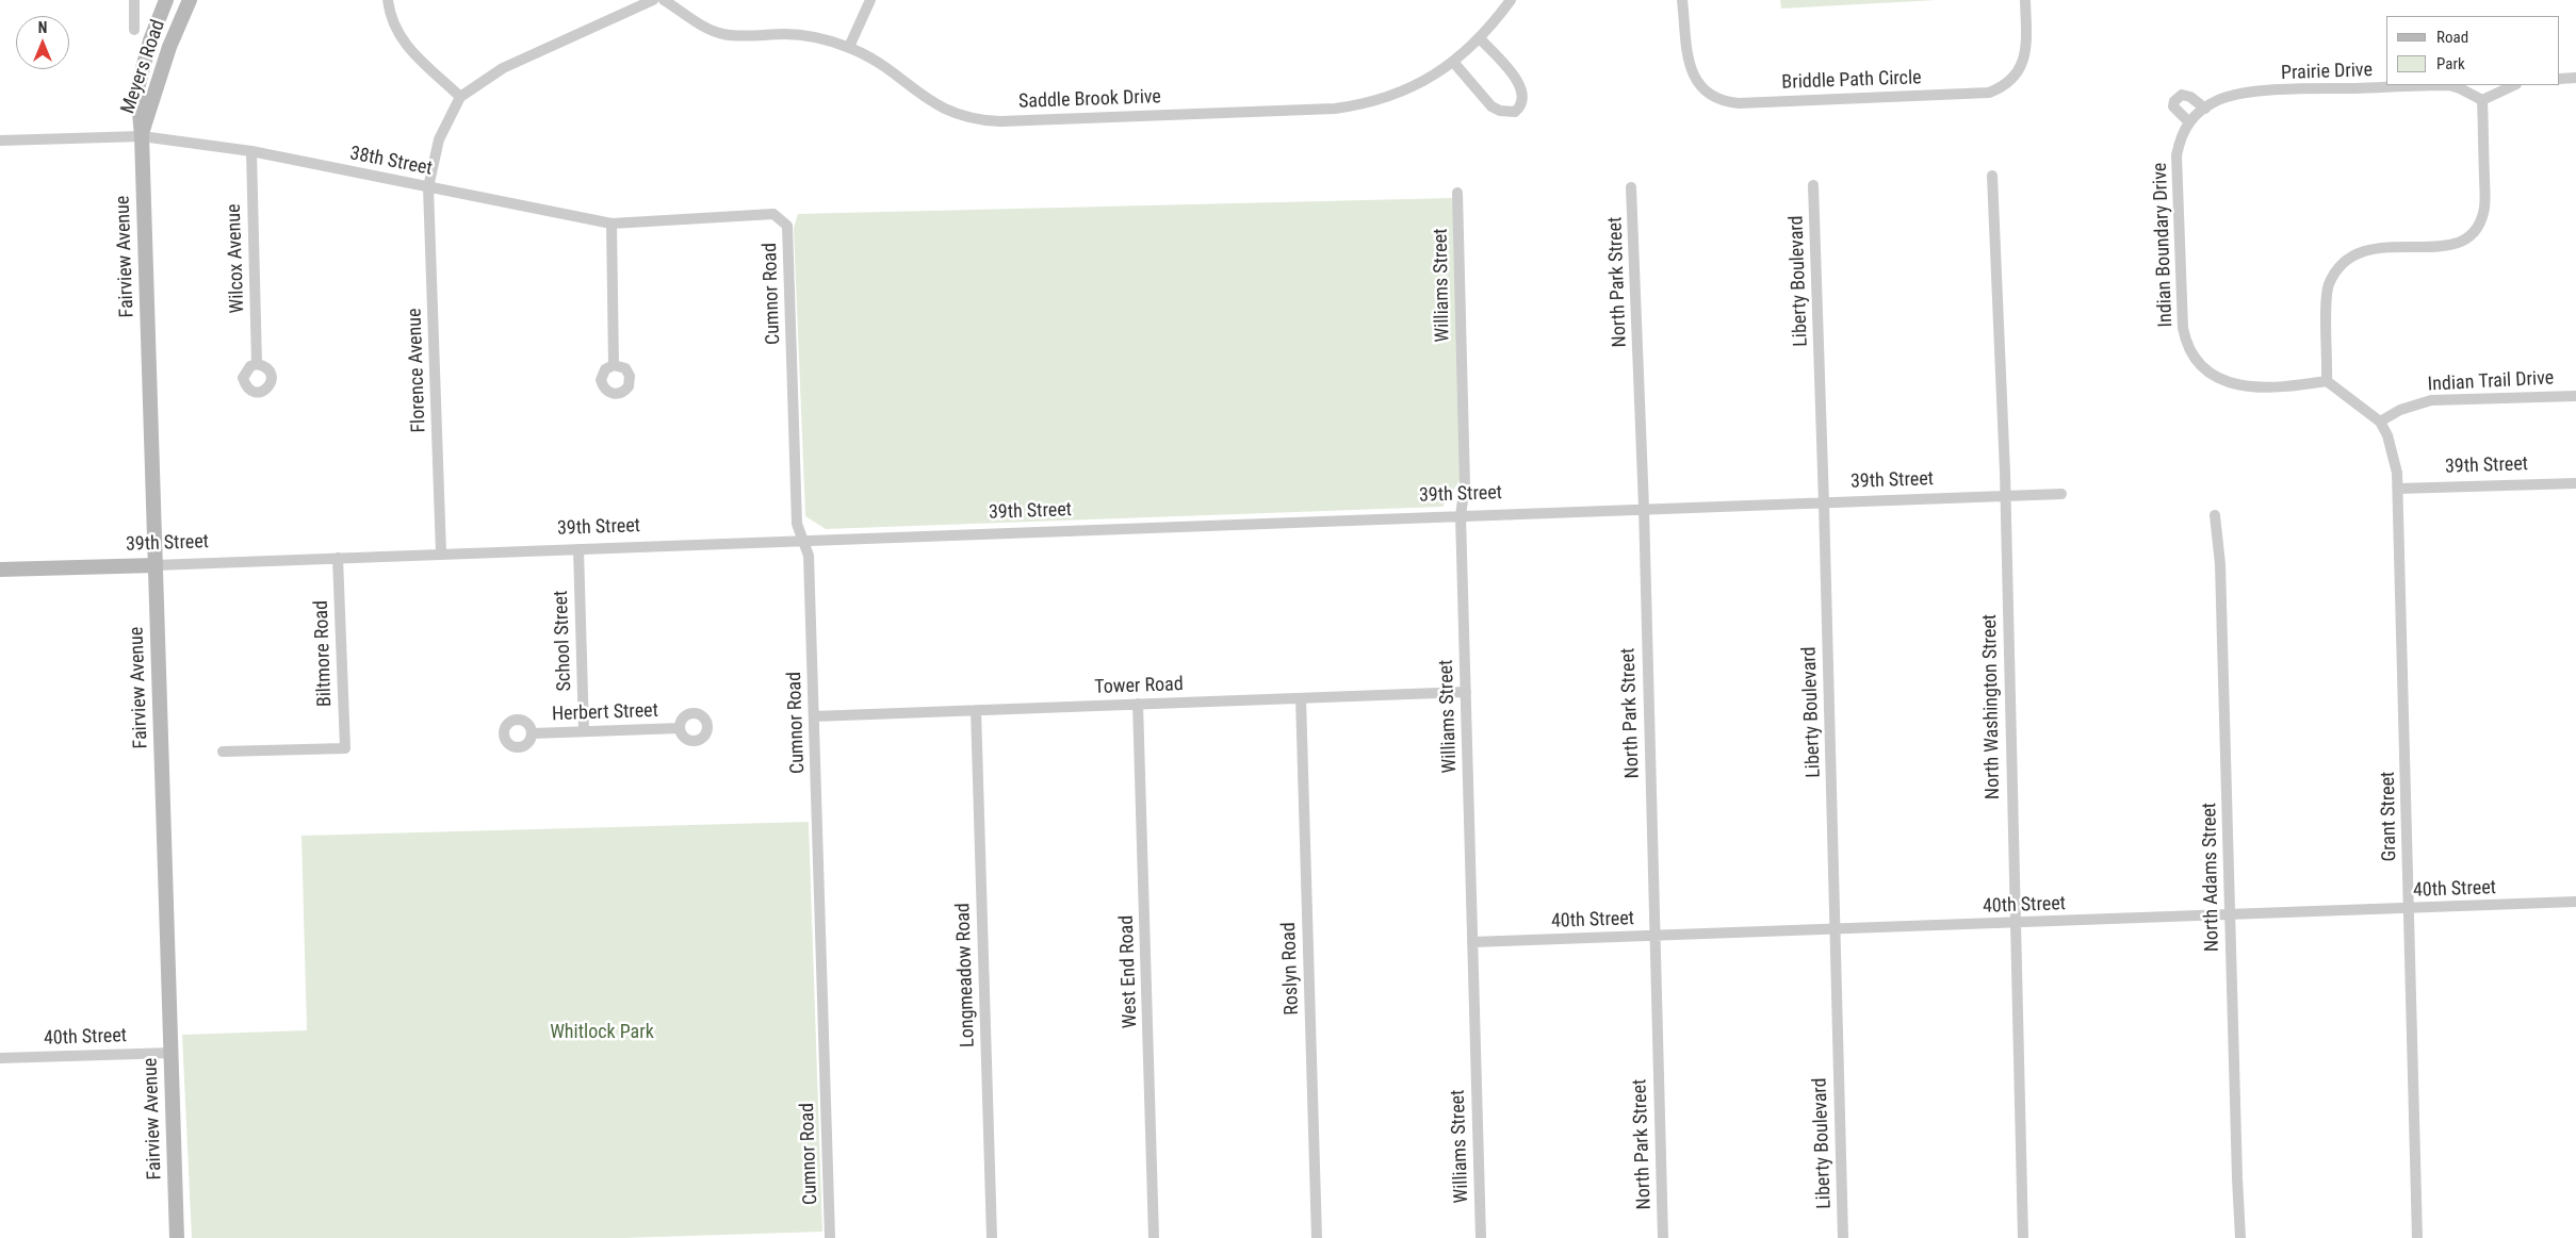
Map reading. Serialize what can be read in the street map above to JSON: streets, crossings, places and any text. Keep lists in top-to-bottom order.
{
  "streets": {
    "street": [
      "Meyers Road",
      "Prairie Drive",
      "Briddle Path Circle",
      "Saddle Brook Drive",
      "38th Street",
      "Indian Boundary Drive",
      "Fairview Avenue",
      "Wilcox Avenue",
      "Liberty Boulevard",
      "North Park Street",
      "Williams Street",
      "Cumnor Road",
      "Florence Avenue",
      "Indian Trail Drive",
      "39th Street",
      "School Street",
      "Biltmore Road",
      "Tower Road",
      "North Washington Street",
      "Herbert Street",
      "Grant Street",
      "North Adams Street",
      "40th Street",
      "Roslyn Road",
      "West End Road",
      "Longmeadow Road"
    ]
  },
  "crossings": [
    ["Meyers Road", "38th Street"],
    ["Meyers Road", "Fairview Avenue"],
    ["38th Street", "Fairview Avenue"],
    ["38th Street", "Wilcox Avenue"],
    ["38th Street", "Cumnor Road"],
    ["38th Street", "Florence Avenue"],
    ["Fairview Avenue", "39th Street"],
    ["Fairview Avenue", "40th Street"],
    ["Liberty Boulevard", "39th Street"],
    ["Liberty Boulevard", "40th Street"],
    ["North Park Street", "39th Street"],
    ["North Park Street", "40th Street"],
    ["Williams Street", "39th Street"],
    ["Williams Street", "Tower Road"],
    ["Williams Street", "40th Street"],
    ["Cumnor Road", "39th Street"],
    ["Cumnor Road", "Tower Road"],
    ["Florence Avenue", "39th Street"],
    ["39th Street", "School Street"],
    ["39th Street", "Biltmore Road"],
    ["39th Street", "North Washington Street"],
    ["39th Street", "Grant Street"],
    ["School Street", "Herbert Street"],
    ["Tower Road", "Roslyn Road"],
    ["Tower Road", "West End Road"],
    ["Tower Road", "Longmeadow Road"],
    ["North Washington Street", "40th Street"],
    ["Grant Street", "40th Street"],
    ["North Adams Street", "40th Street"]
  ],
  "parks": ["Whitlock Park"],
  "legend": ["Road", "Park"],
  "north": "top"
}
